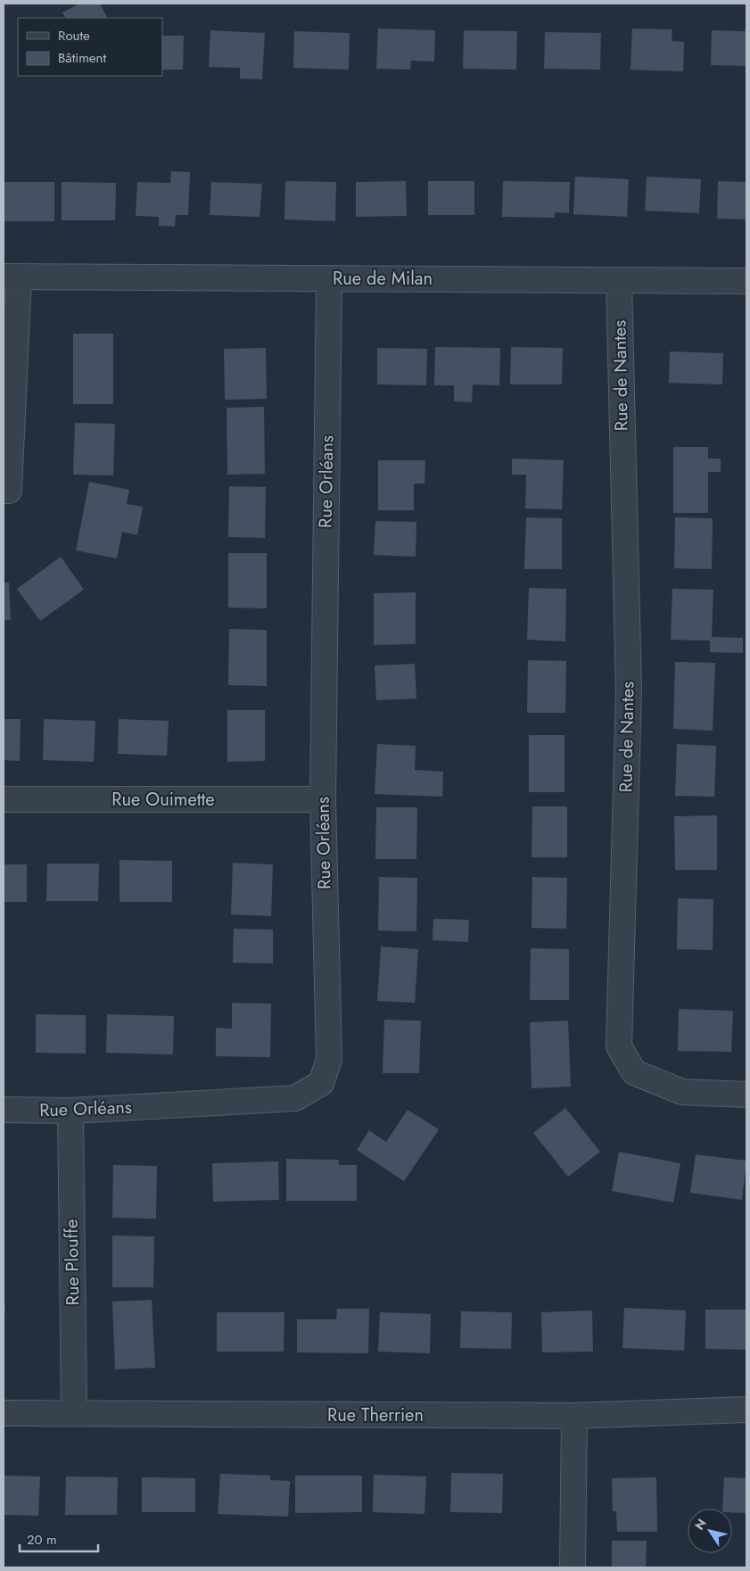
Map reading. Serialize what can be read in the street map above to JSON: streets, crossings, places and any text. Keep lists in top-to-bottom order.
{
  "streets": {
    "street": [
      "Rue de Milan",
      "Rue de Nantes",
      "Rue Orléans",
      "Rue Ouimette",
      "Rue Plouffe",
      "Rue Therrien"
    ]
  },
  "crossings": [
    ["Rue de Milan", "Rue de Nantes"],
    ["Rue de Milan", "Rue Orléans"],
    ["Rue Orléans", "Rue Ouimette"],
    ["Rue Orléans", "Rue Plouffe"],
    ["Rue Plouffe", "Rue Therrien"]
  ],
  "legend": ["Route", "Bâtiment"],
  "scale_bar": "20 m",
  "north": "top left"
}
